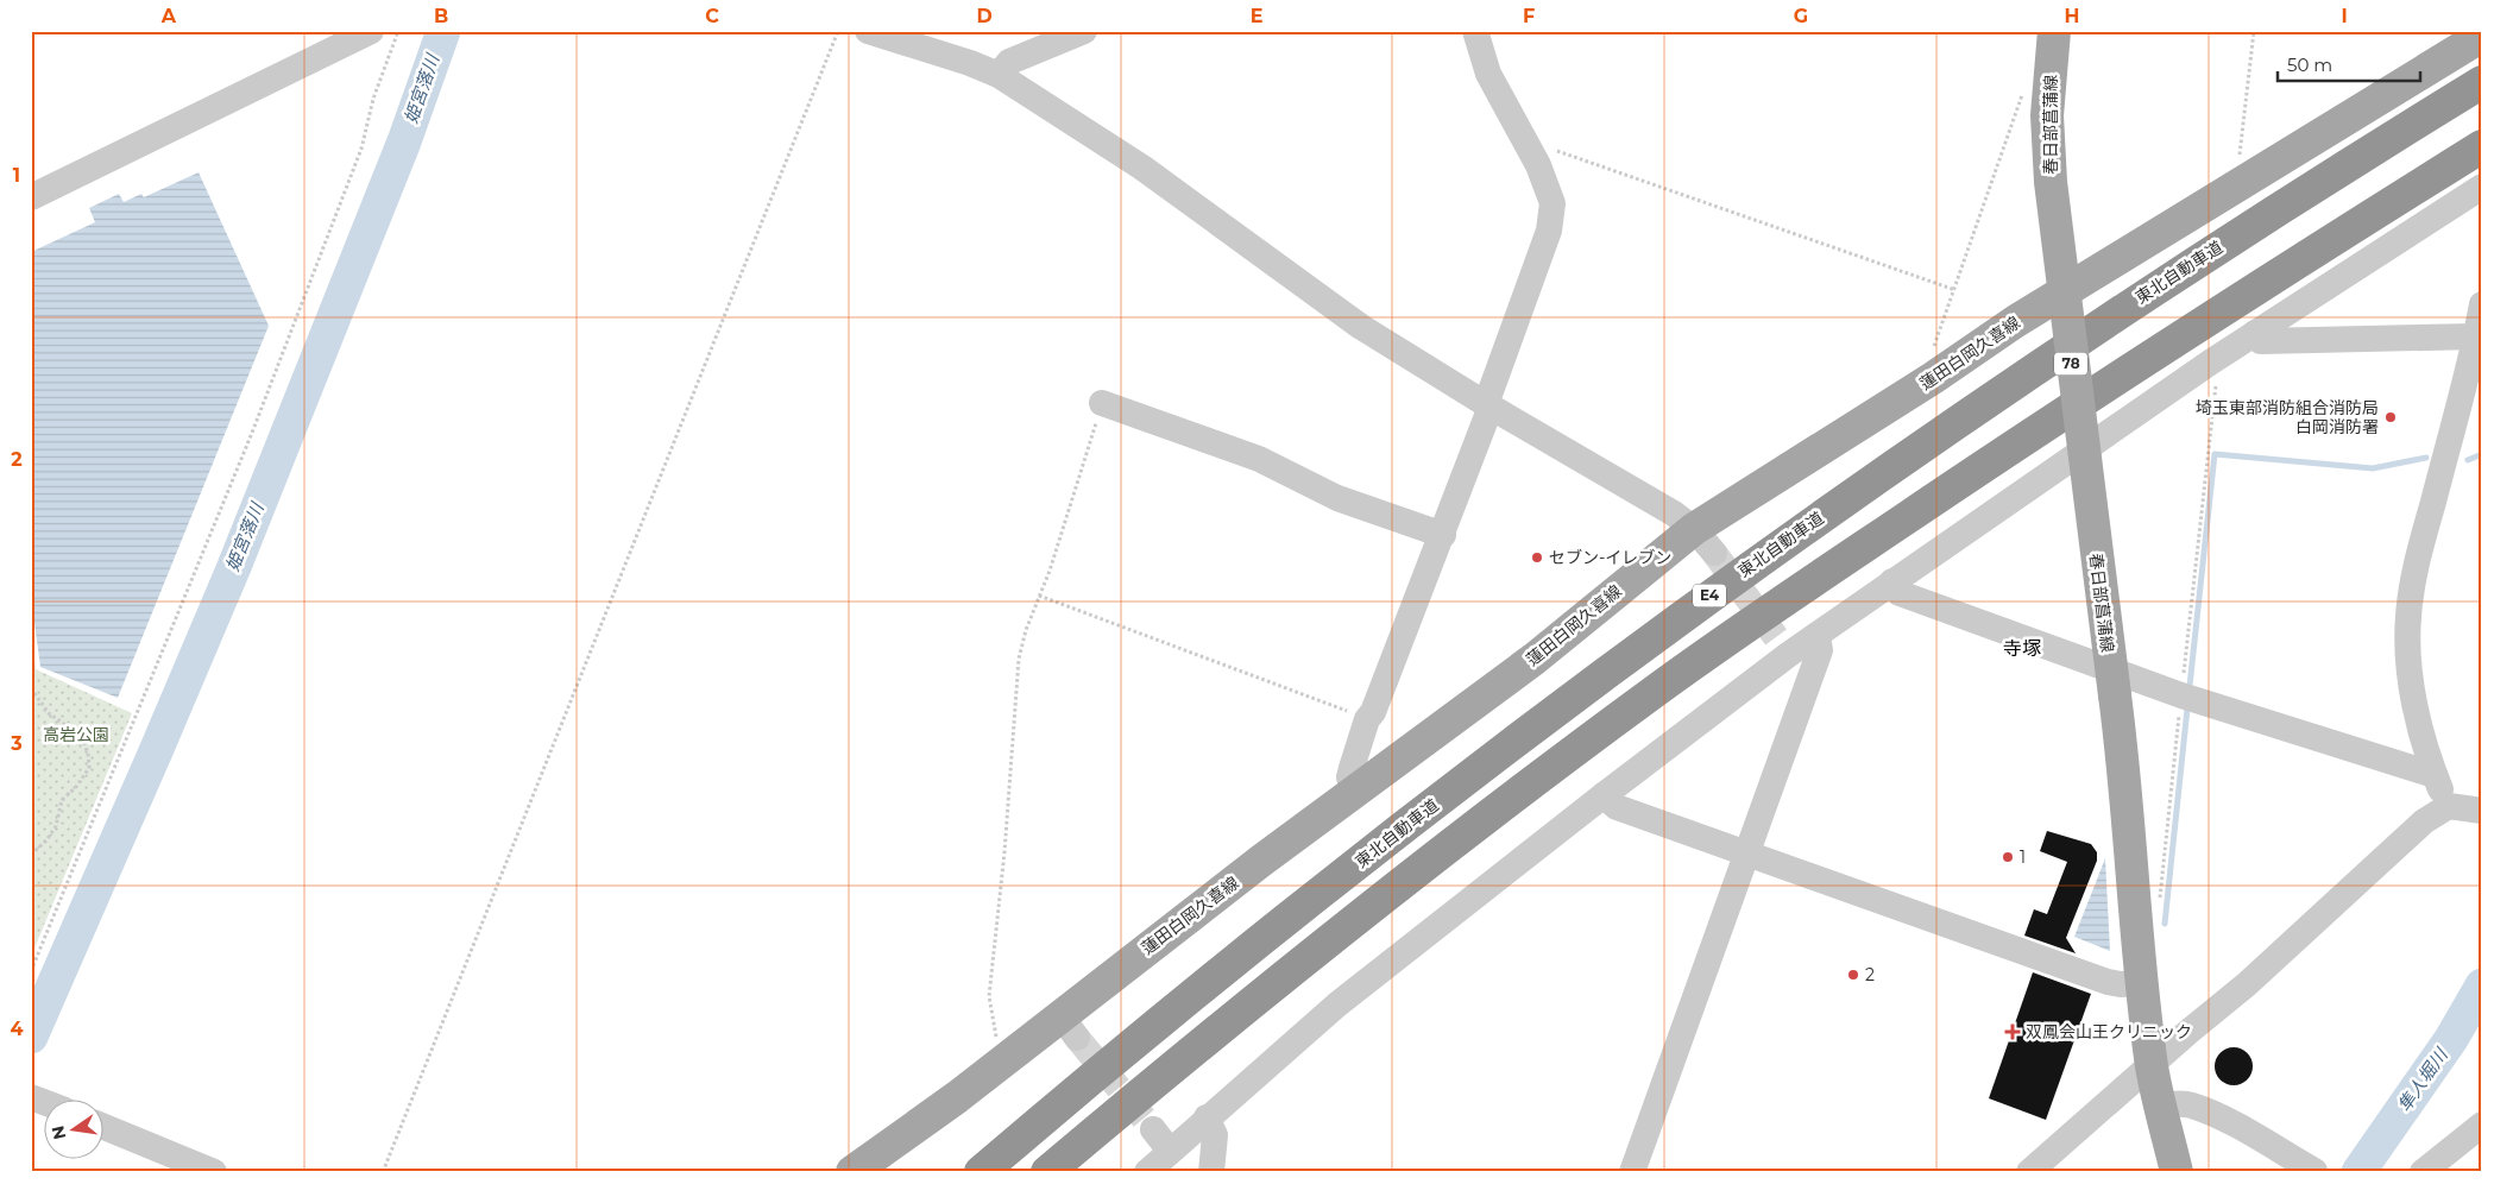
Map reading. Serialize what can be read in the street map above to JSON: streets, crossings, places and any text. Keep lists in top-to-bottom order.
{
  "streets": {
    "highway": ["東北自動車道", "E4"],
    "main road": ["春日部菖蒲線", "蓮田白岡久喜線", "78"]
  },
  "districts": ["寺塚"],
  "water": ["姫宮落川", "隼人堀川"],
  "parks": ["高岩公園"],
  "places": {
    "other": [
      "埼玉東部消防組合消防局 白岡消防署",
      "セブン-イレブン",
      "1",
      "2"
    ],
    "health": ["双鳳会山王クリニック"]
  },
  "scale_bar": "50 m",
  "north": "left",
  "grid": {
    "columns": [
      "A",
      "B",
      "C",
      "D",
      "E",
      "F",
      "G",
      "H",
      "I"
    ],
    "rows": [
      "1",
      "2",
      "3",
      "4"
    ]
  }
}
